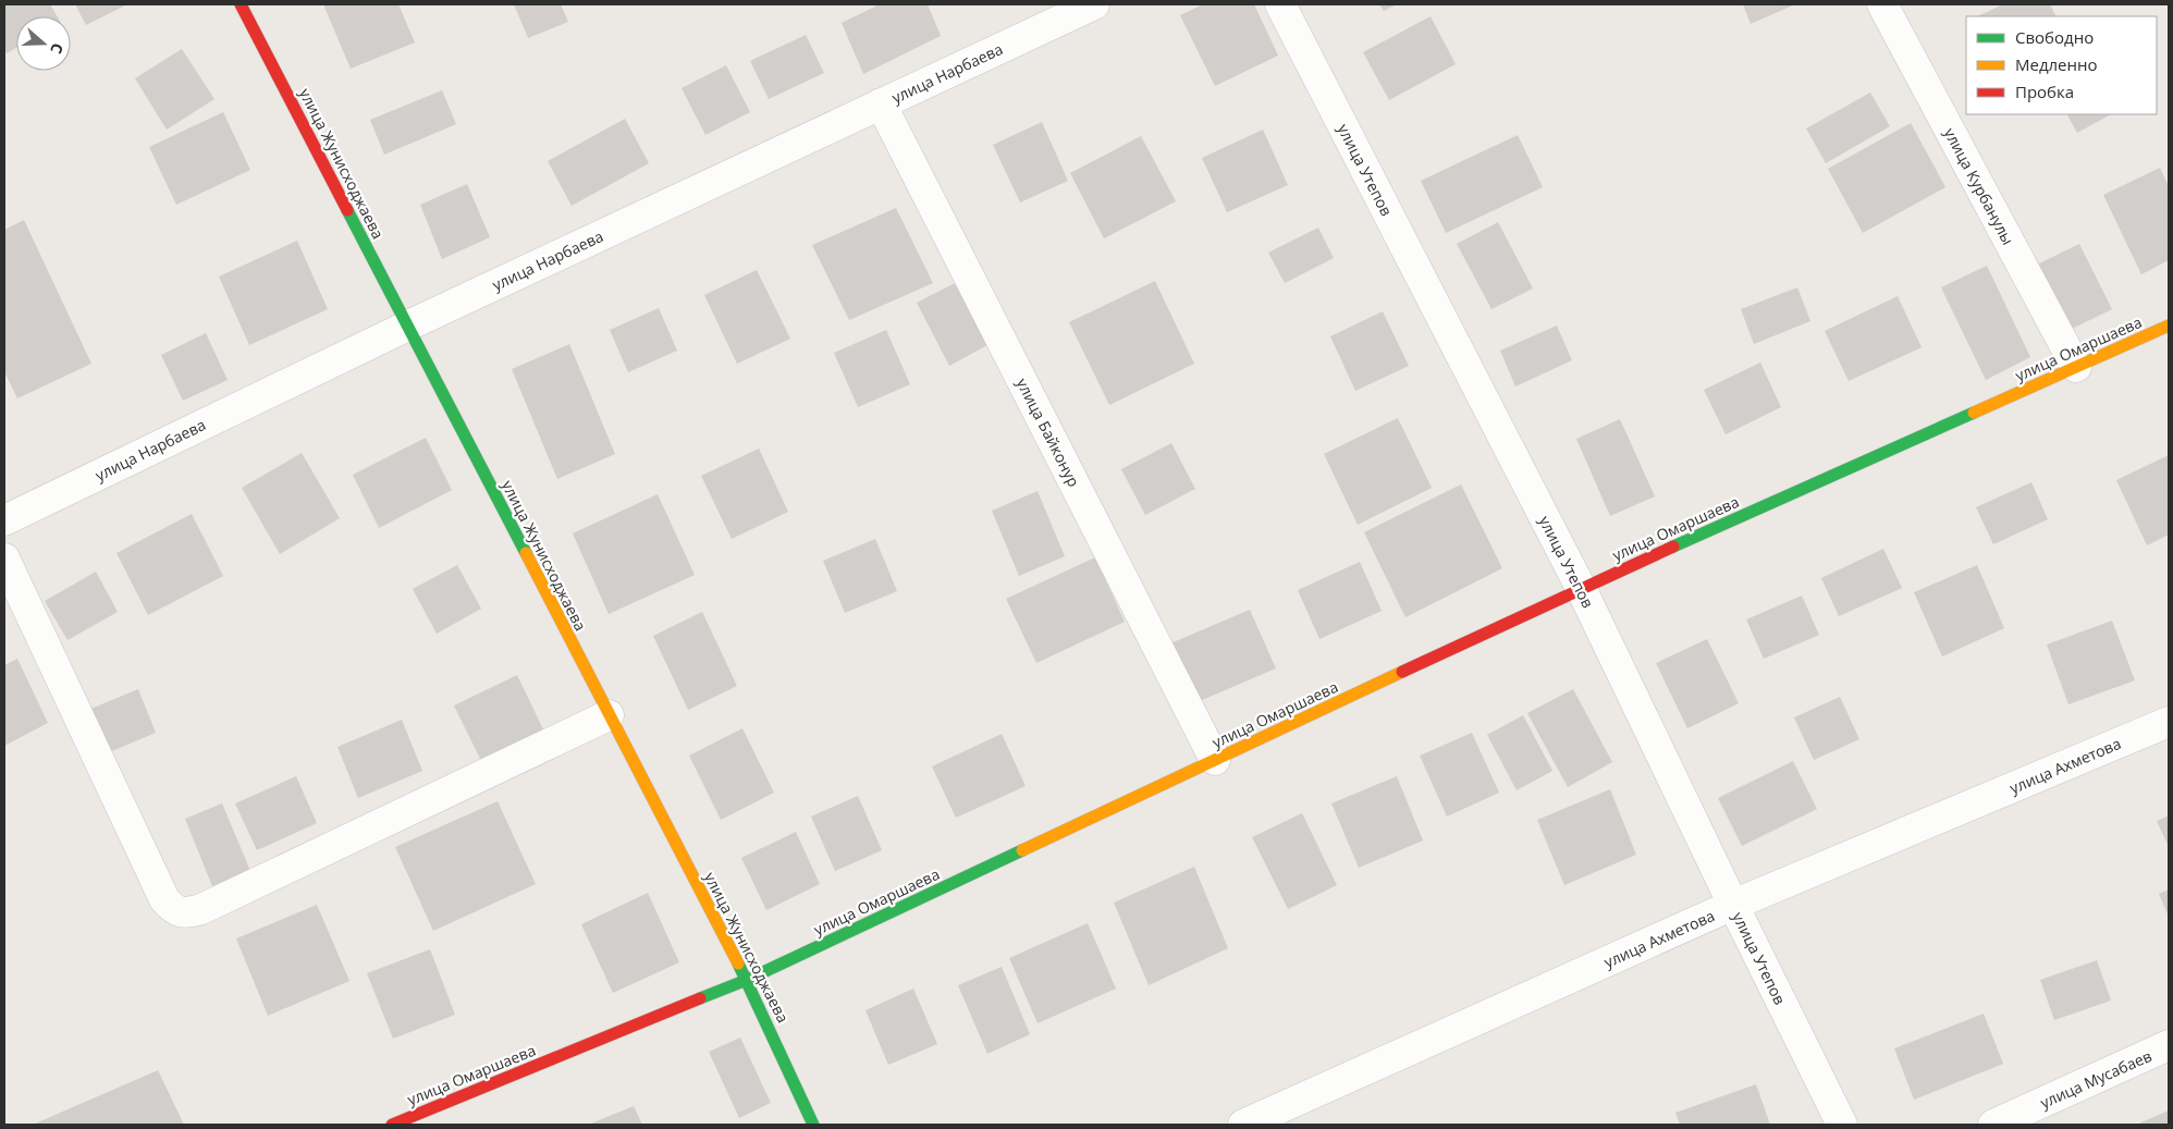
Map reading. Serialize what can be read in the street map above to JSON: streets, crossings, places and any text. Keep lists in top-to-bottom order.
{
  "streets": {
    "street": [
      "улица Нарбаева",
      "улица Жунисходжаева",
      "улица Утепов",
      "улица Курбанулы",
      "улица Омаршаева",
      "улица Байконур",
      "улица Ахметова",
      "улица Мусабаев"
    ]
  },
  "crossings": [
    ["улица Нарбаева", "улица Жунисходжаева"],
    ["улица Нарбаева", "улица Байконур"],
    ["улица Жунисходжаева", "улица Омаршаева"],
    ["улица Утепов", "улица Омаршаева"],
    ["улица Утепов", "улица Ахметова"],
    ["улица Курбанулы", "улица Омаршаева"],
    ["улица Омаршаева", "улица Байконур"]
  ],
  "legend": ["Свободно", "Медленно", "Пробка"],
  "north": "right"
}
